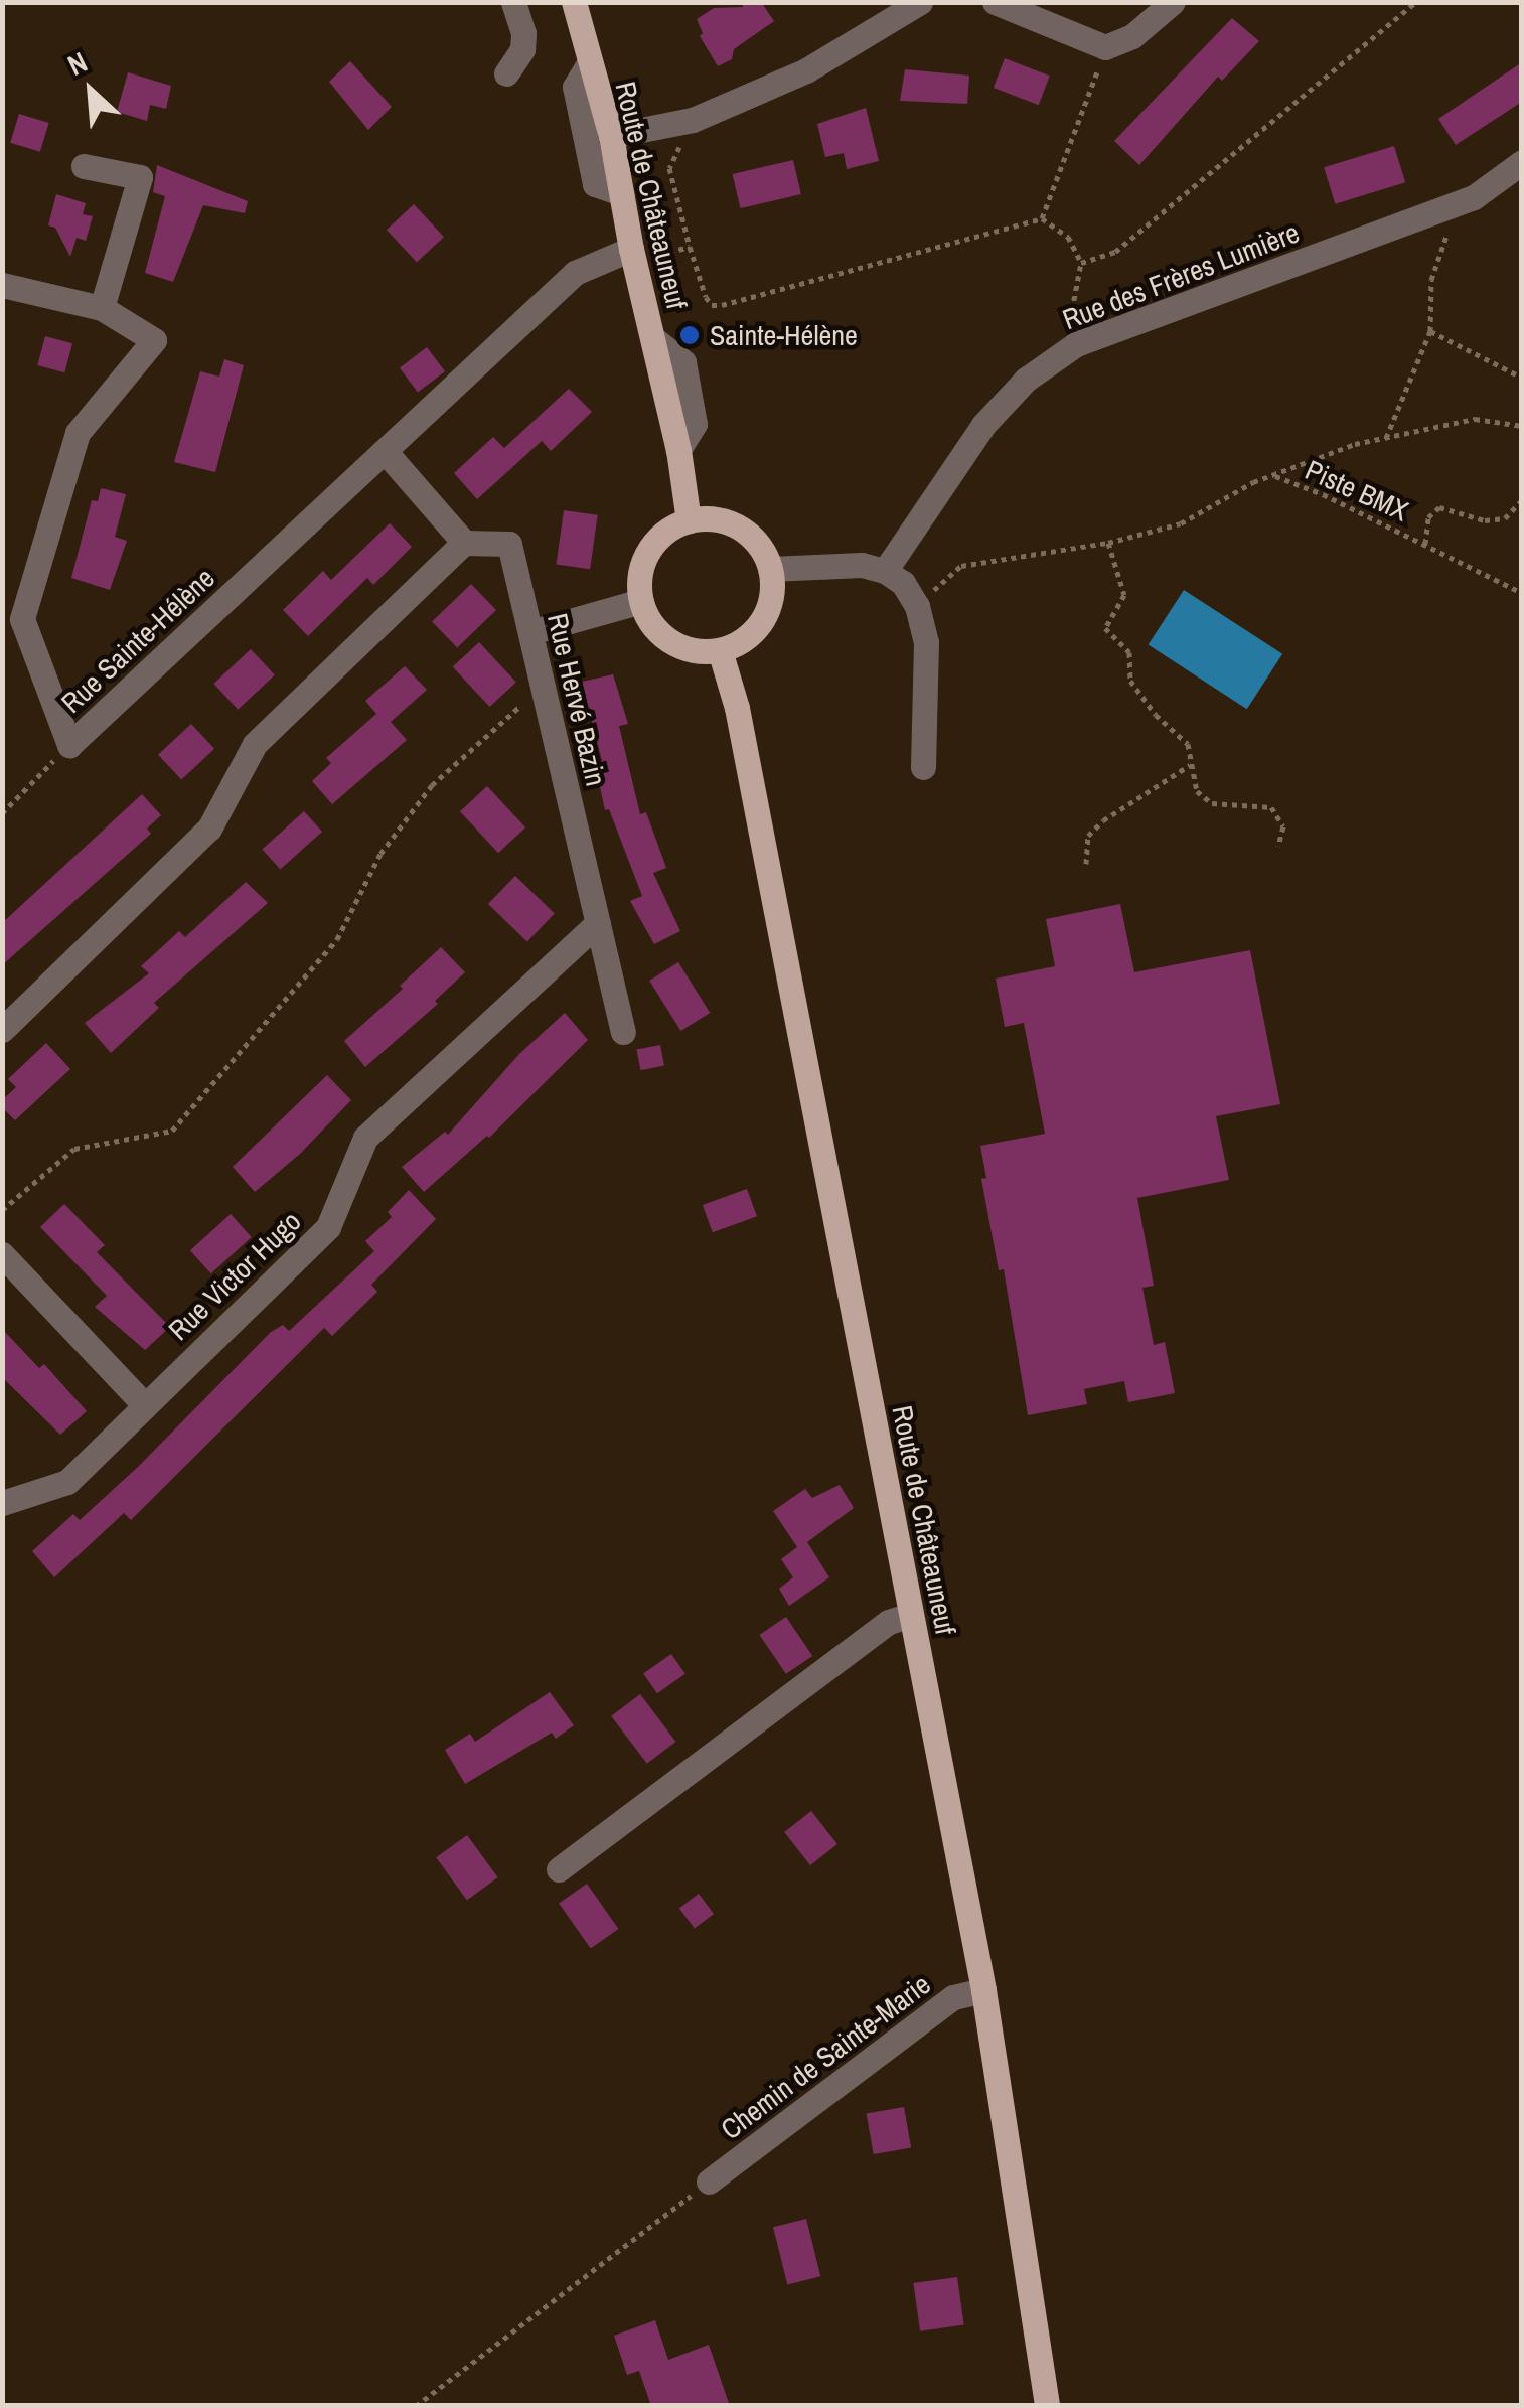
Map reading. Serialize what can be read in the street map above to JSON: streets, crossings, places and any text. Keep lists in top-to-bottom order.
{
  "streets": {
    "main road": ["Route de Châteauneuf"],
    "street": [
      "Rue des Frères Lumière",
      "Rue Sainte-Hélène",
      "Rue Hervé Bazin",
      "Rue Victor Hugo",
      "Chemin de Sainte-Marie"
    ],
    "path": ["Piste BMX"]
  },
  "crossings": [
    ["Route de Châteauneuf", "Rue Sainte-Hélène"],
    ["Route de Châteauneuf", "Chemin de Sainte-Marie"],
    ["Rue Hervé Bazin", "Rue Victor Hugo"]
  ],
  "places": ["Sainte-Hélène"],
  "north": "top left"
}
